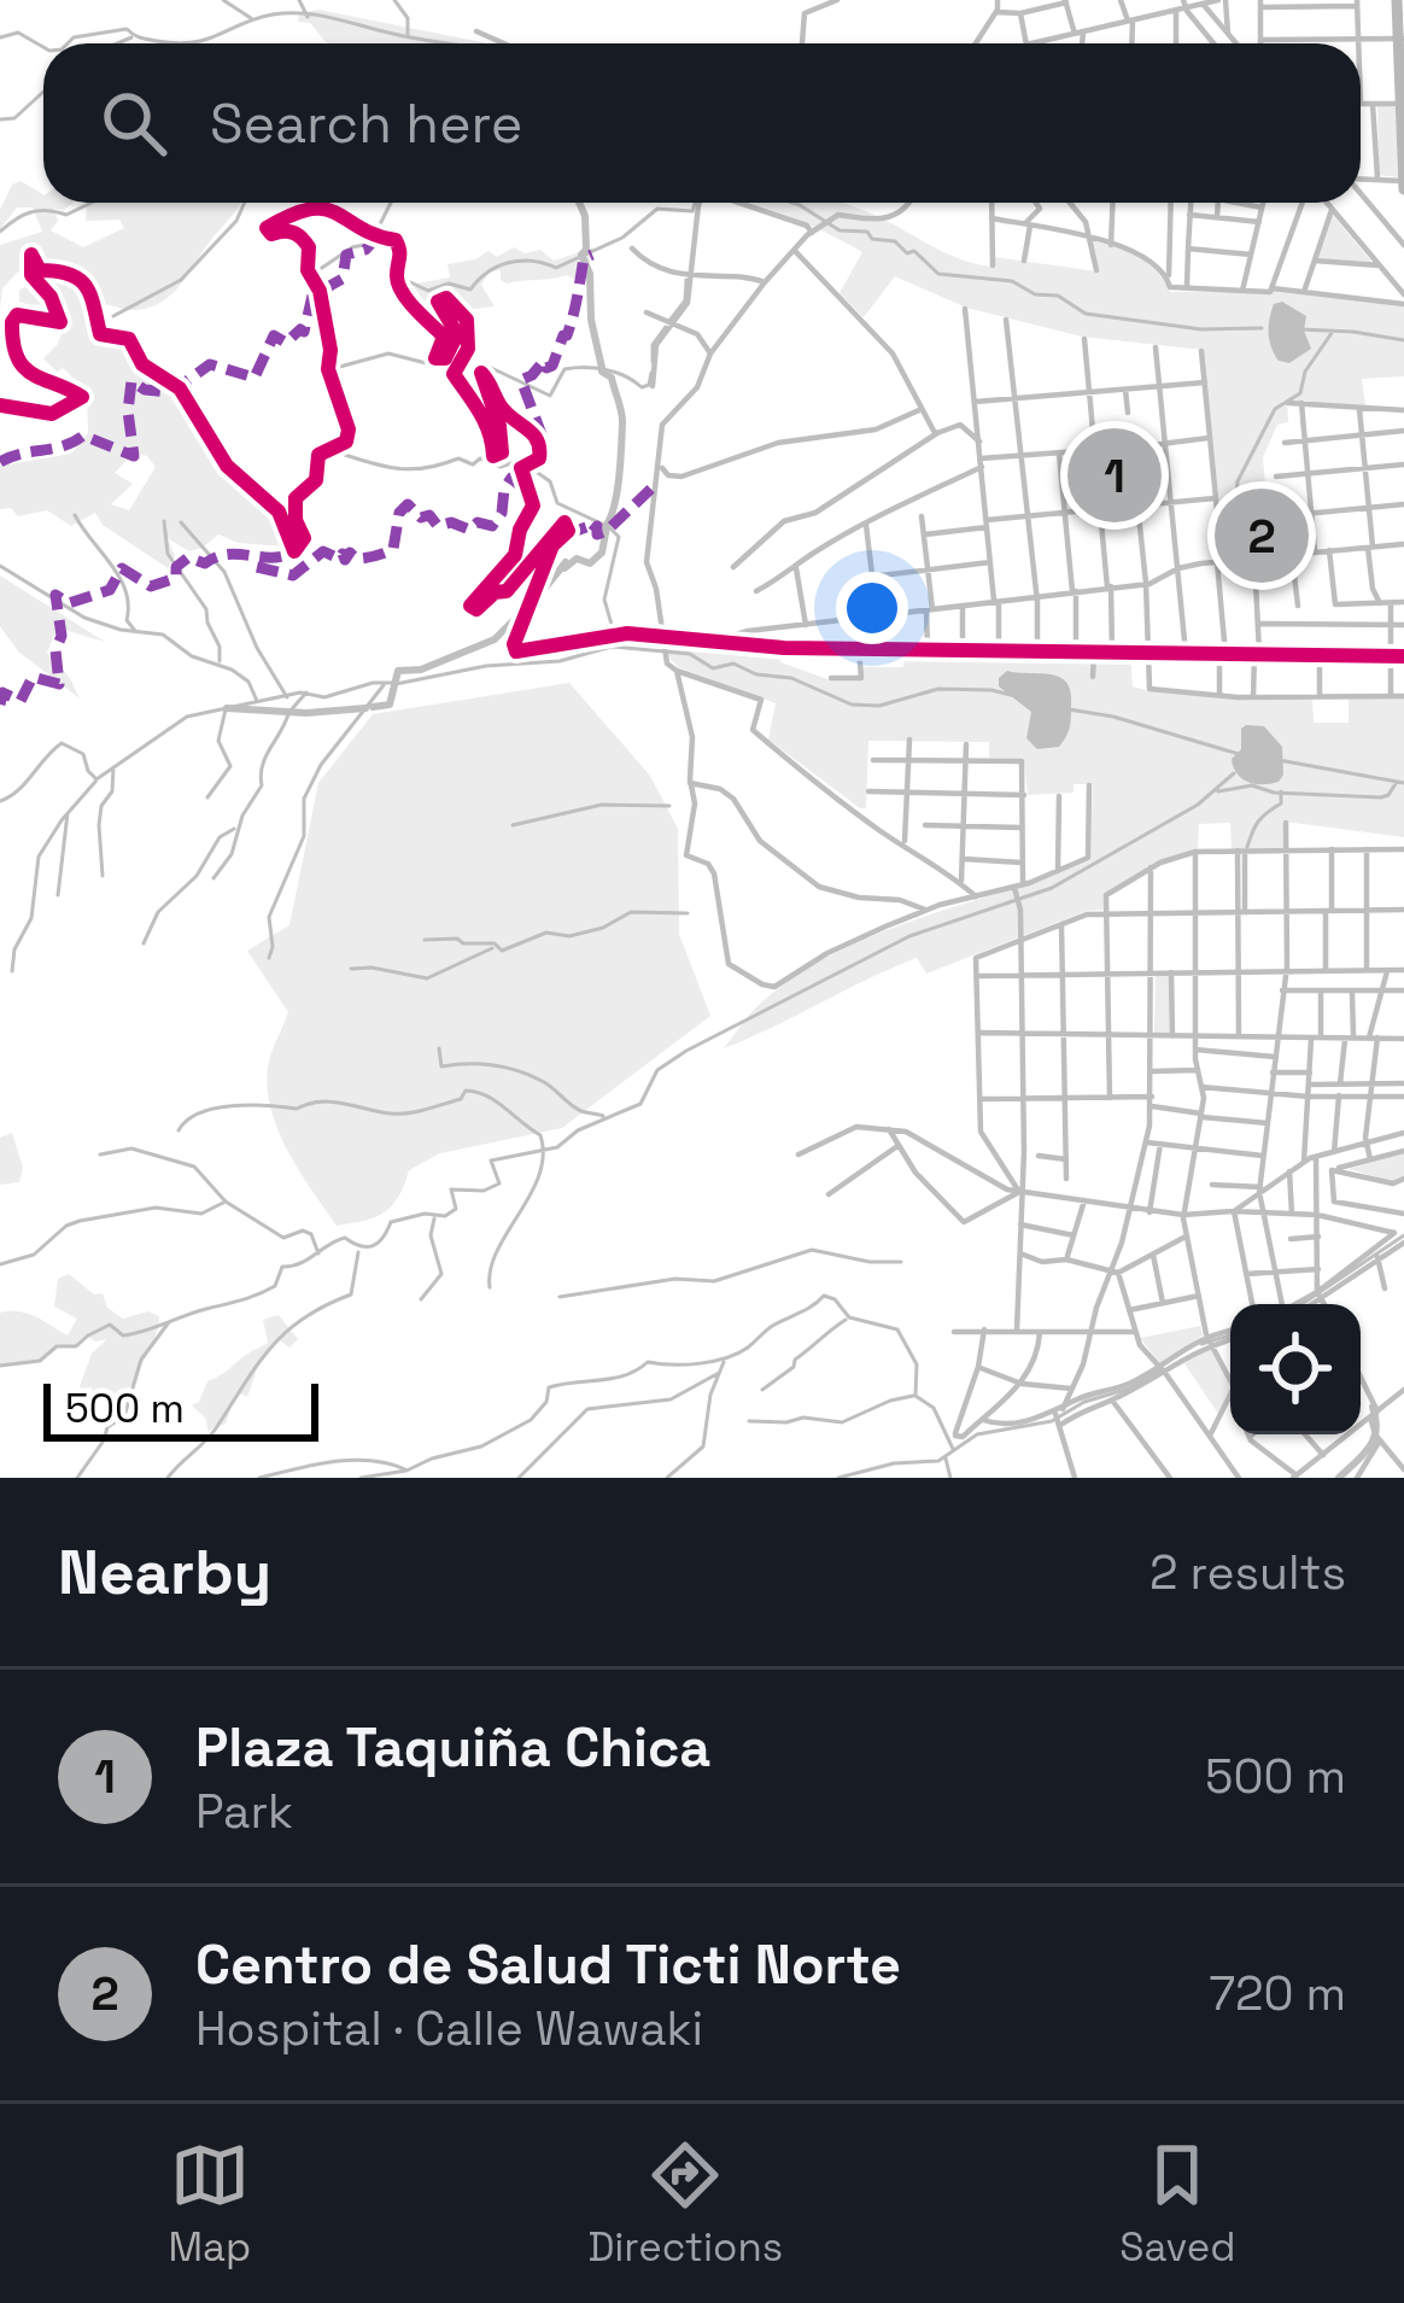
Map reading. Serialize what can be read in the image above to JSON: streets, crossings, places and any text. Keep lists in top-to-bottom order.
{
  "scale_bar": "500 m",
  "page": {
    "search": "Search here",
    "pins": ["1", "2"],
    "scale": "500 m",
    "heading": ["Nearby", "2 results"],
    "list": [
      {
        "mark": "1",
        "name": "Plaza Taquiña Chica",
        "note": "Park",
        "value": "500 m"
      },
      {
        "mark": "2",
        "name": "Centro de Salud Ticti Norte",
        "note": "Hospital · Calle Wawaki",
        "value": "720 m"
      }
    ],
    "nav": ["Map", "Directions", "Saved"]
  }
}
